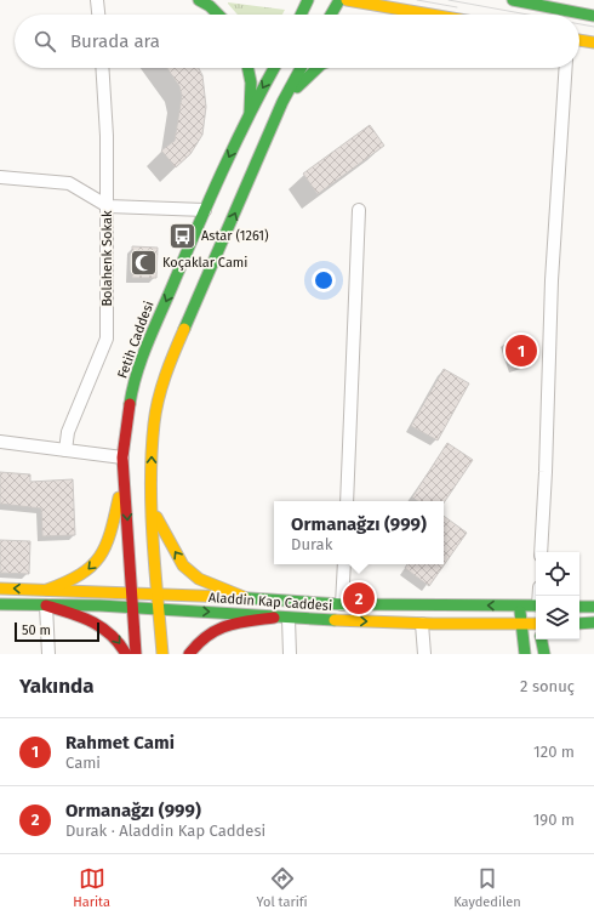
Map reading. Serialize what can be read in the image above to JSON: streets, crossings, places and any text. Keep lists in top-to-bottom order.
{
  "streets": {
    "main road": ["Fetih Caddesi", "Aladdin Kap Caddesi"],
    "street": ["Bolahenk Sokak"]
  },
  "crossings": [
    ["Fetih Caddesi", "Aladdin Kap Caddesi"]
  ],
  "places": {
    "bus stop": ["Astar (1261)"],
    "mosque": ["Koçaklar Cami"]
  },
  "scale_bar": "50 m",
  "page": {
    "search": "Burada ara",
    "pins": ["1", "2"],
    "popup": ["Ormanağzı (999)", "Durak"],
    "scale": "50 m",
    "heading": ["Yakında", "2 sonuç"],
    "list": [
      {
        "mark": "1",
        "name": "Rahmet Cami",
        "note": "Cami",
        "value": "120 m"
      },
      {
        "mark": "2",
        "name": "Ormanağzı (999)",
        "note": "Durak · Aladdin Kap Caddesi",
        "value": "190 m"
      }
    ],
    "nav": ["Harita", "Yol tarifi", "Kaydedilen"]
  }
}
